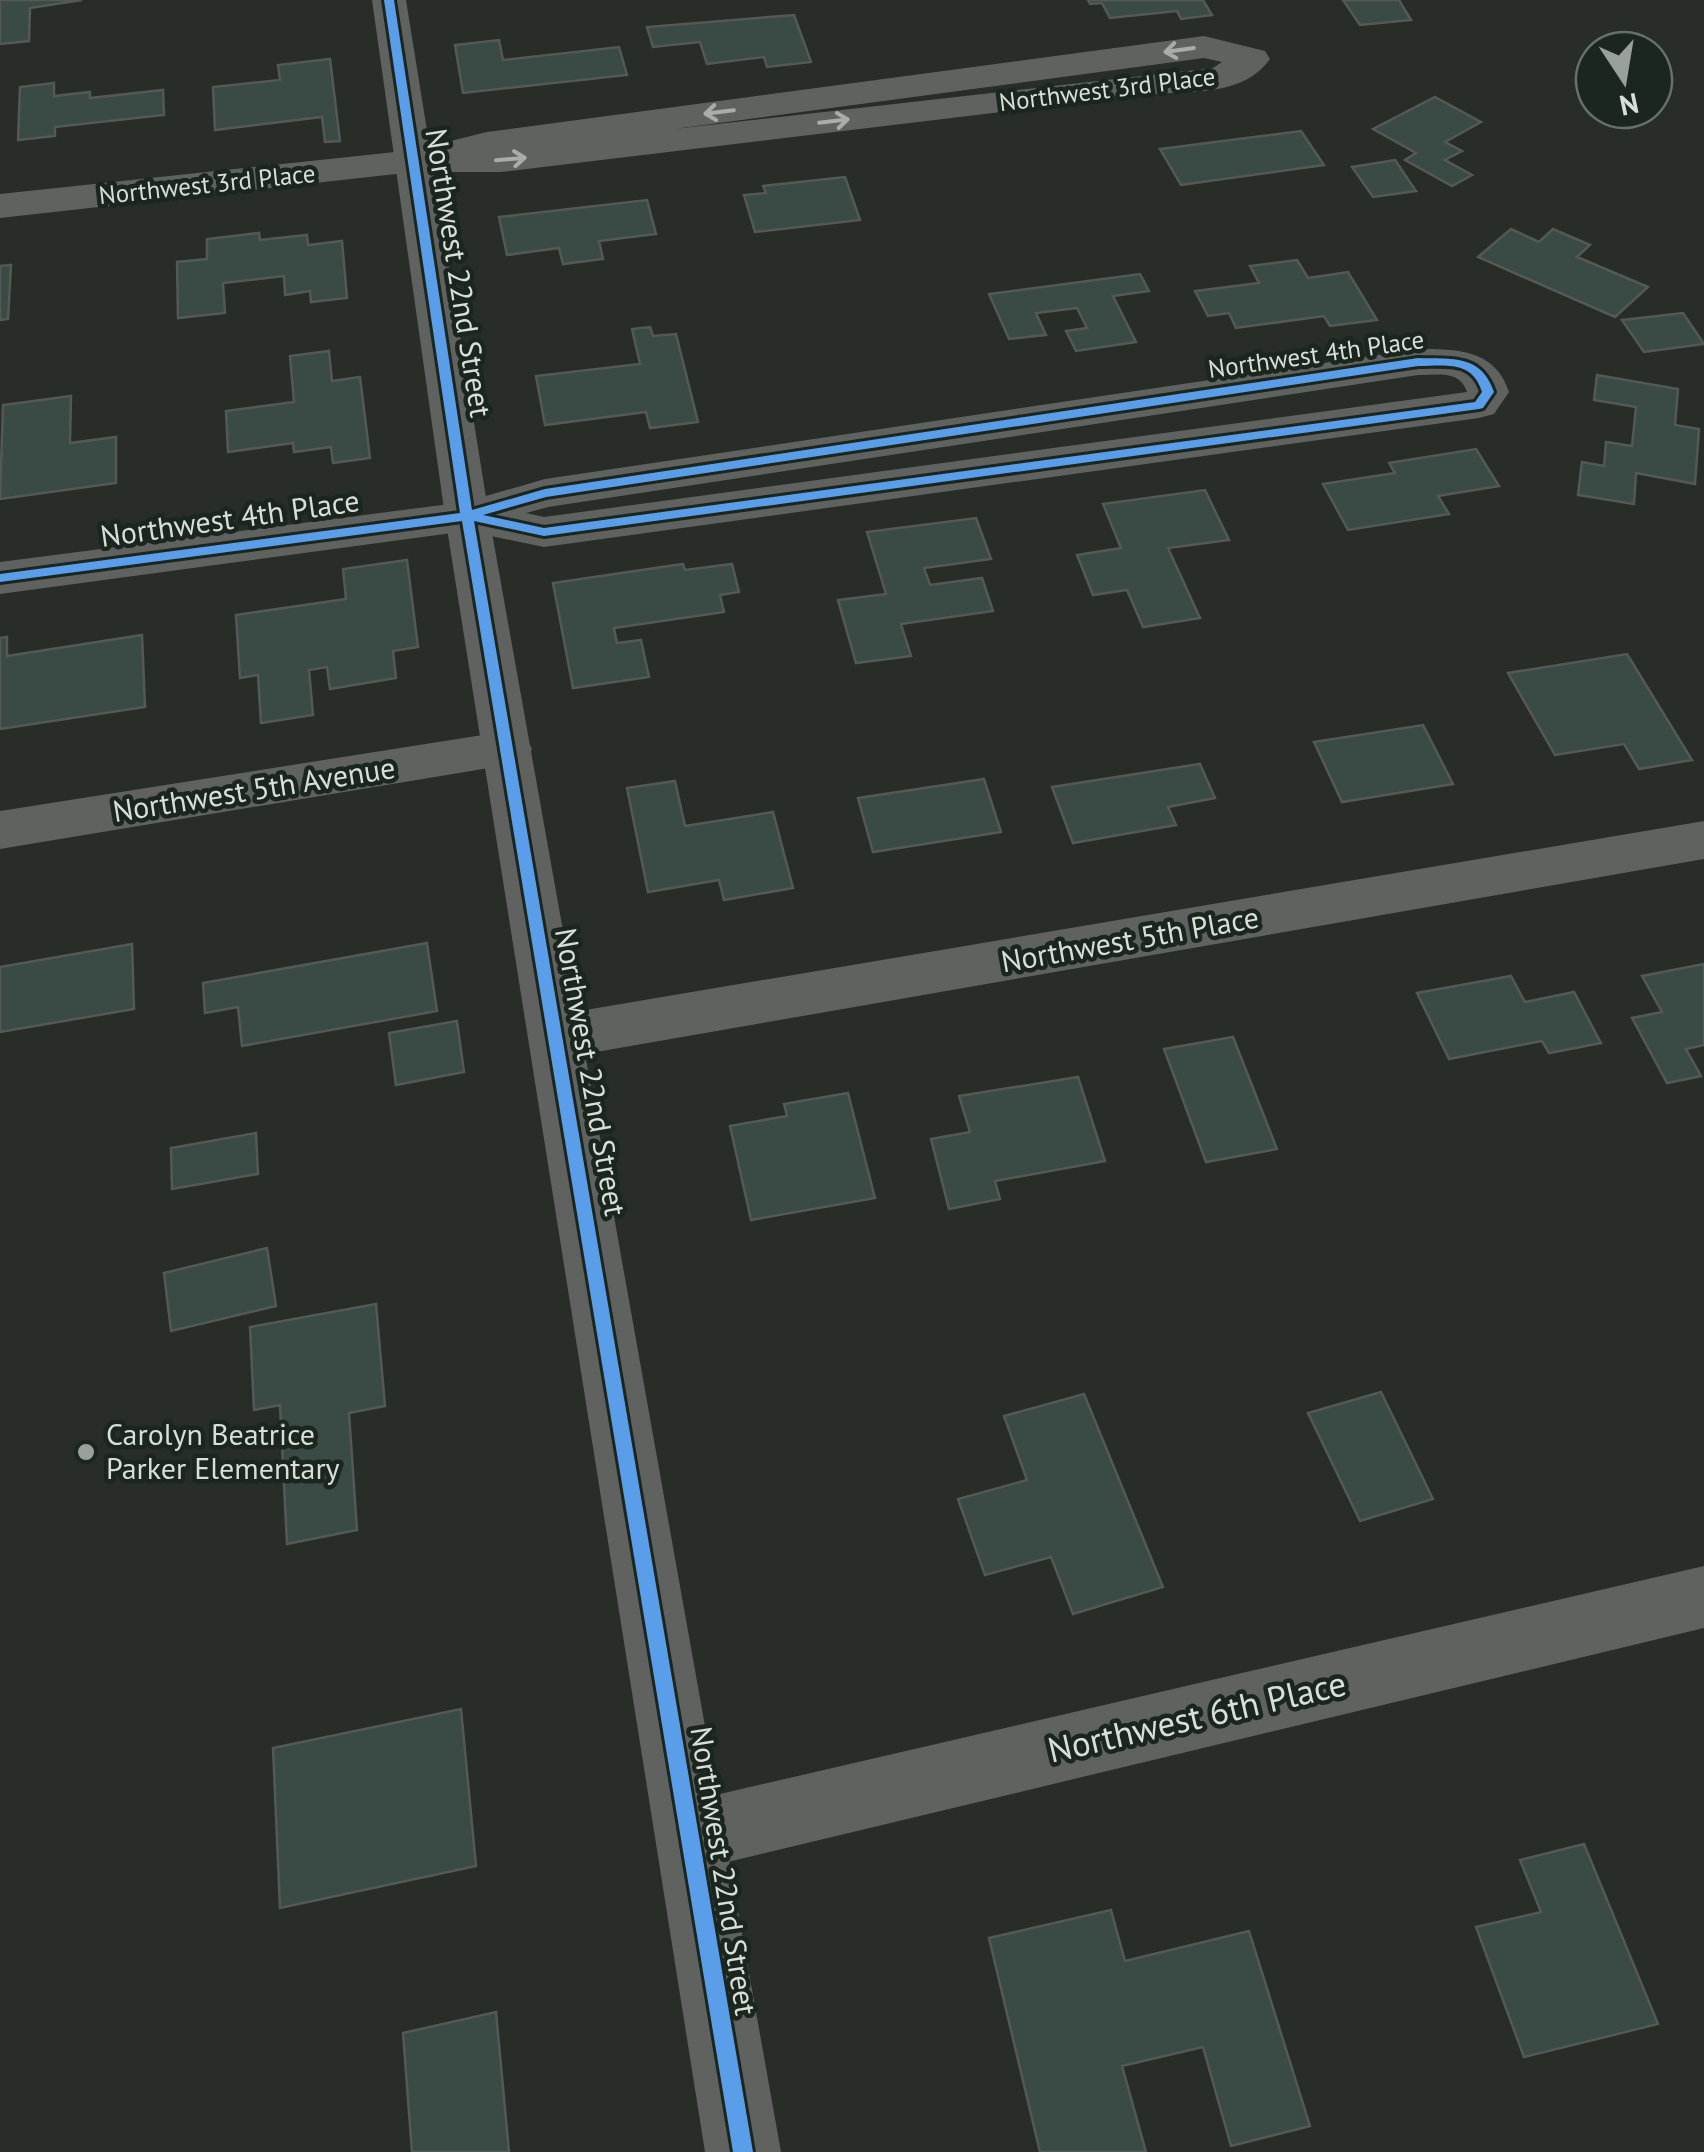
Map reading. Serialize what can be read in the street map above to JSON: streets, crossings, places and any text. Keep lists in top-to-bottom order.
{
  "streets": {
    "street": [
      "Northwest 3rd Place",
      "Northwest 22nd Street",
      "Northwest 4th Place",
      "Northwest 5th Avenue",
      "Northwest 5th Place",
      "Northwest 6th Place"
    ]
  },
  "crossings": [
    ["Northwest 3rd Place", "Northwest 22nd Street"],
    ["Northwest 22nd Street", "Northwest 4th Place"],
    ["Northwest 22nd Street", "Northwest 5th Avenue"],
    ["Northwest 22nd Street", "Northwest 5th Place"],
    ["Northwest 22nd Street", "Northwest 6th Place"]
  ],
  "places": ["Carolyn Beatrice Parker Elementary"],
  "north": "bottom"
}
